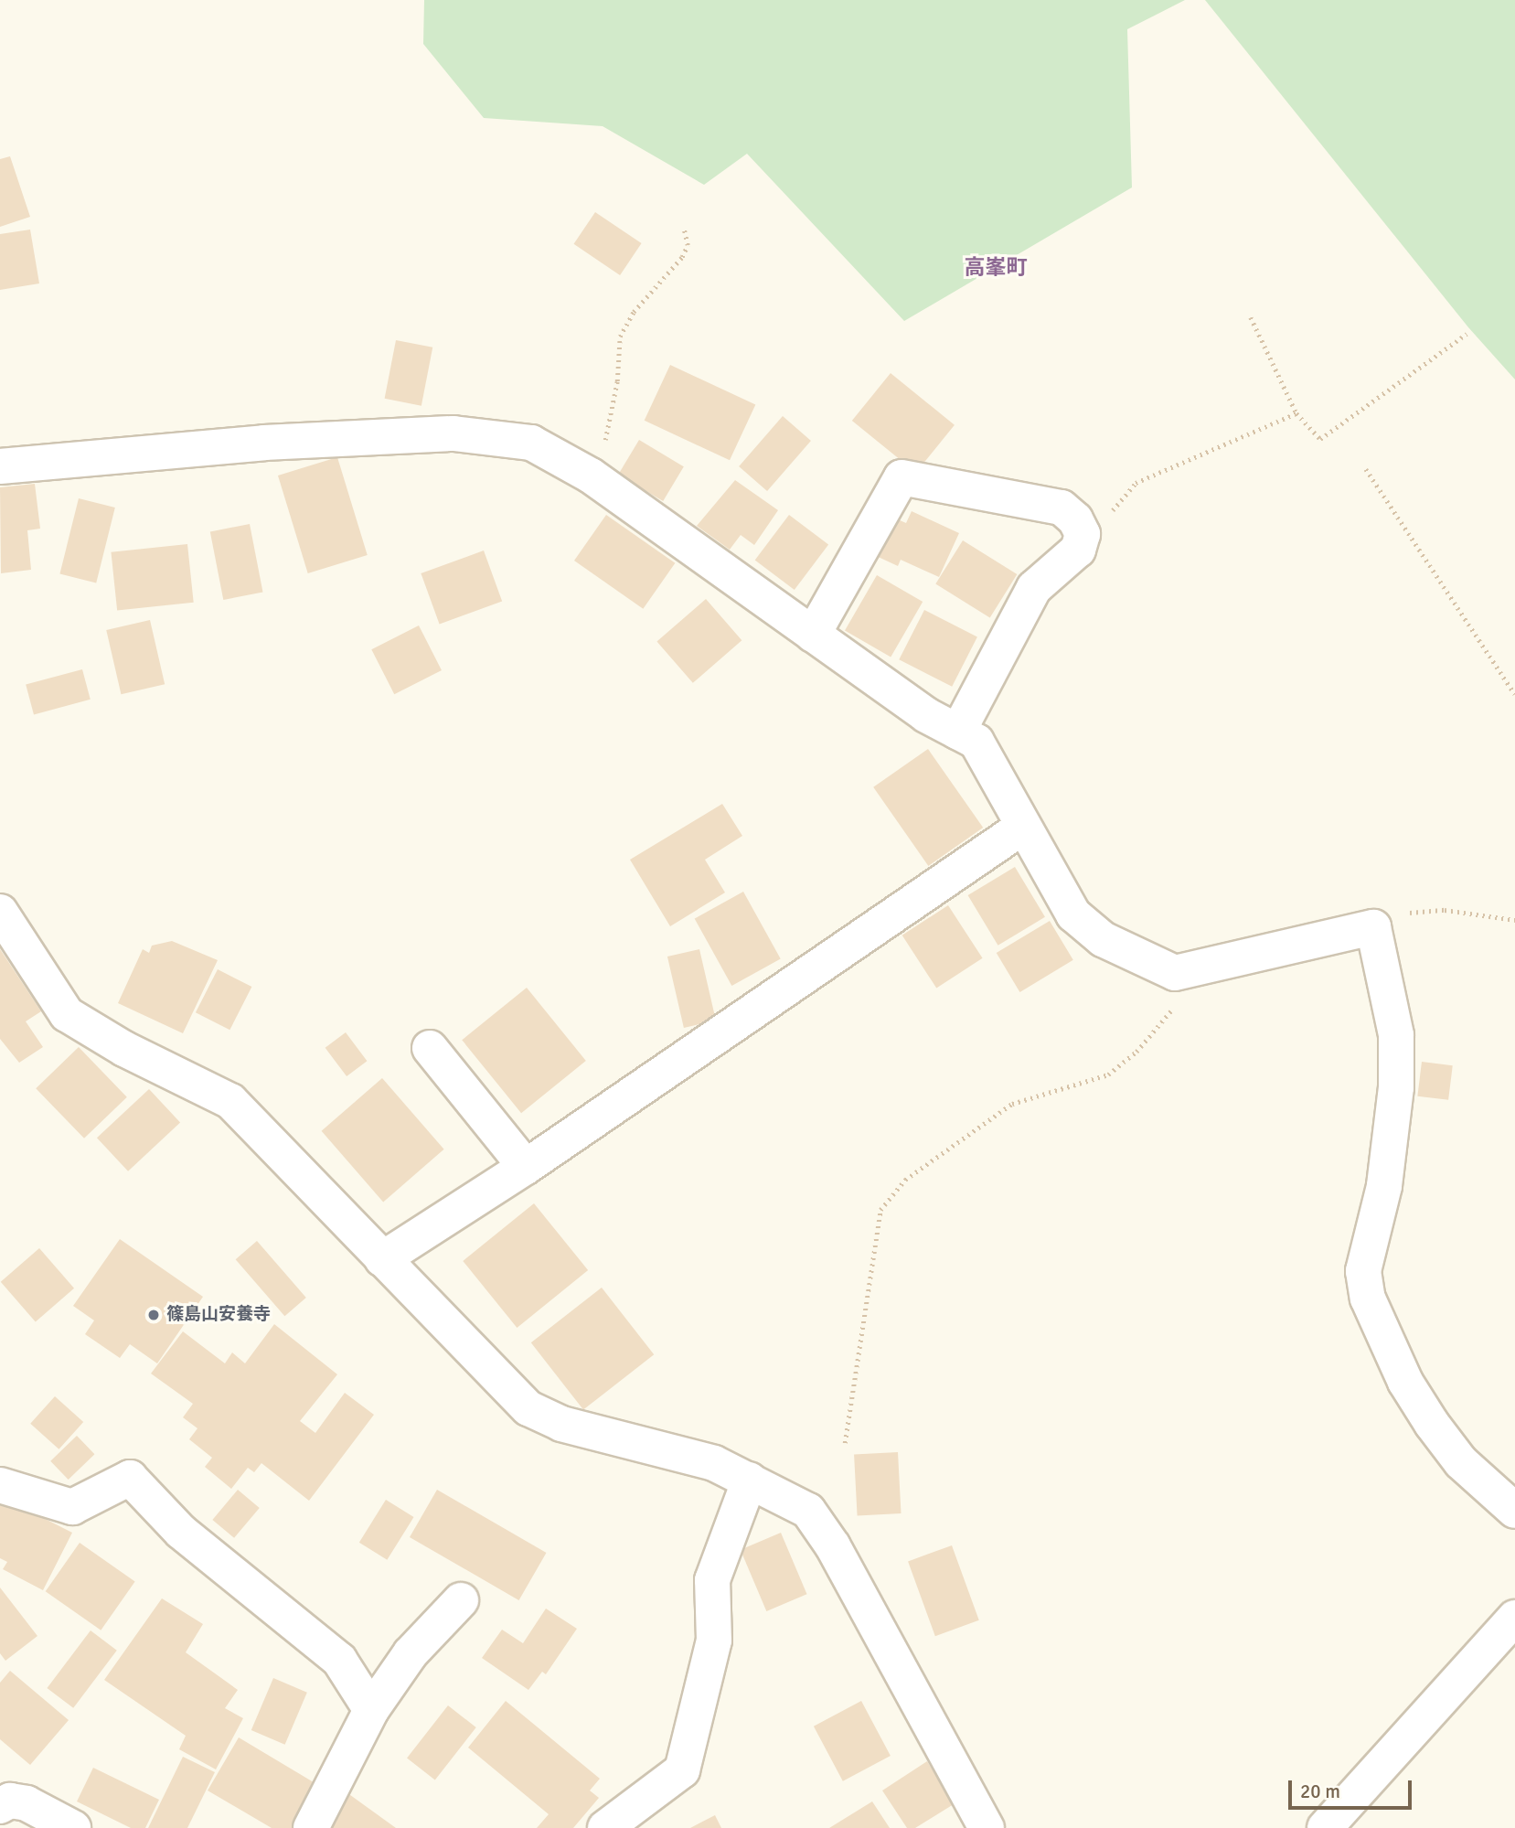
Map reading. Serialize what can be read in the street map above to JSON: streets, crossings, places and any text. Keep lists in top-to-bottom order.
{
  "districts": ["高峯町"],
  "places": ["篠島山安養寺"],
  "scale_bar": "20 m"
}
